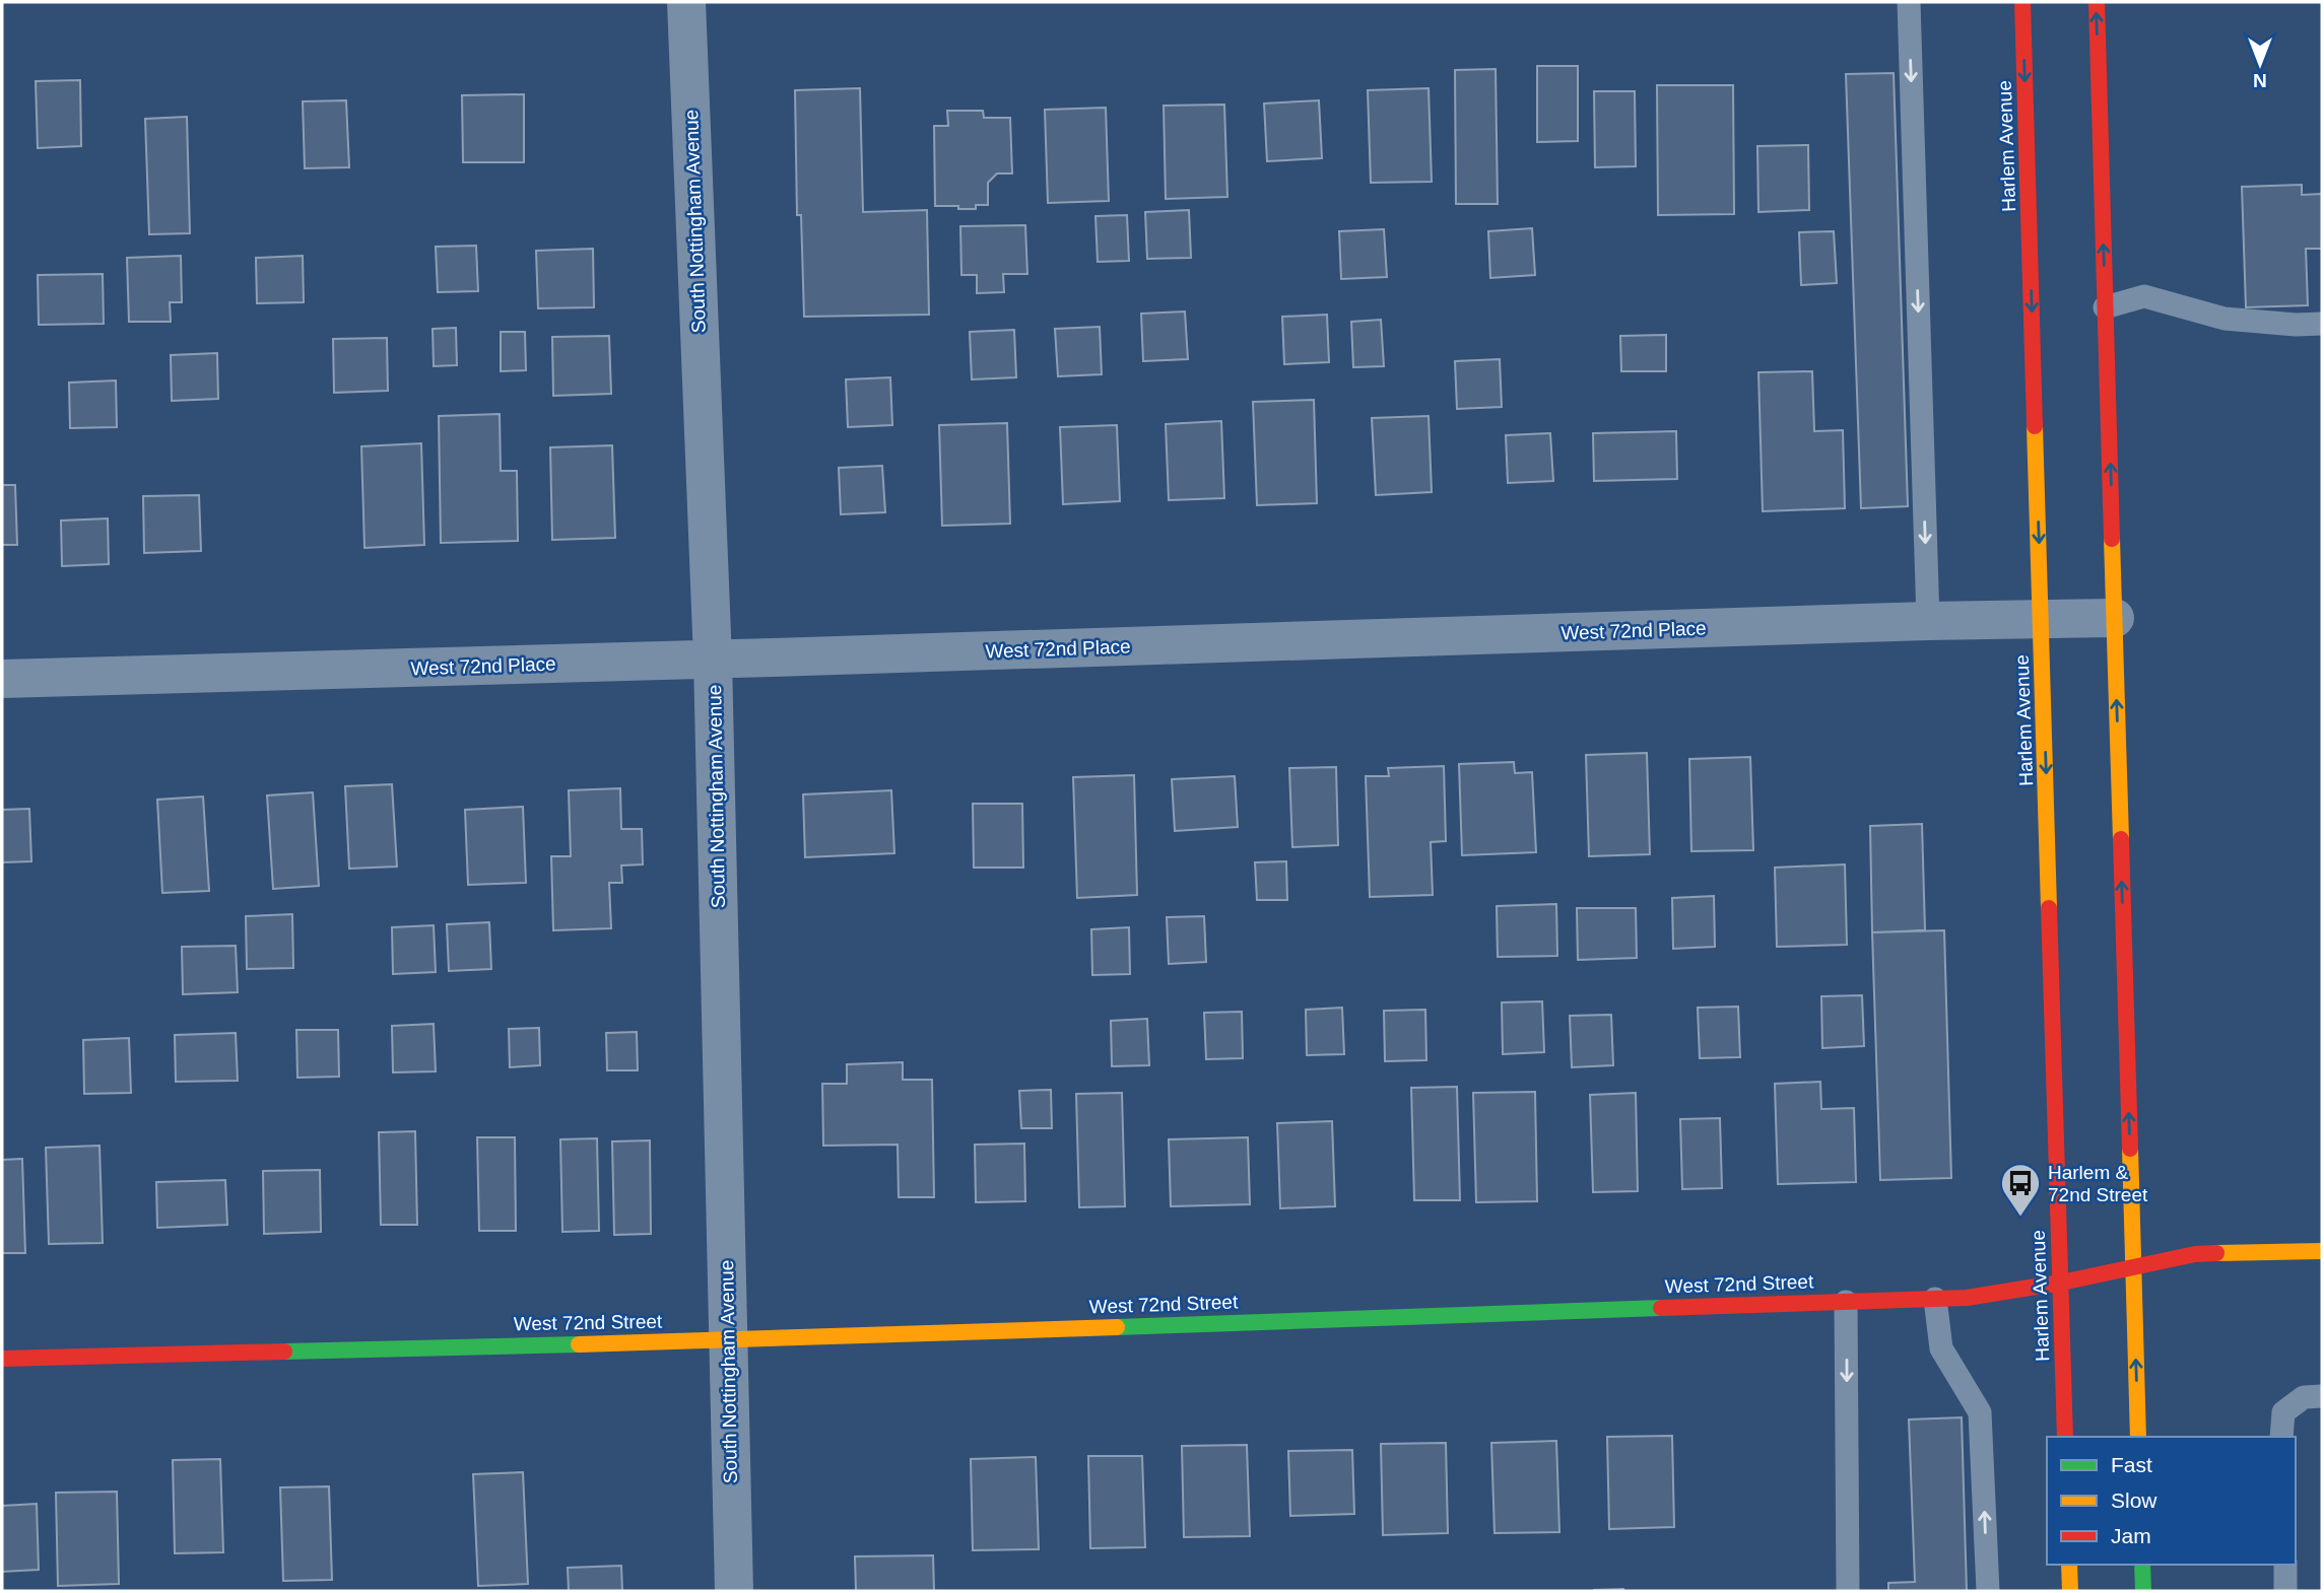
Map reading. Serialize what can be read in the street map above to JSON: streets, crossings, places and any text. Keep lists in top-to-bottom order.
{
  "streets": {
    "main road": ["Harlem Avenue", "West 72nd Street"],
    "street": ["South Nottingham Avenue", "West 72nd Place"]
  },
  "crossings": [
    ["Harlem Avenue", "West 72nd Place"],
    ["Harlem Avenue", "West 72nd Street"],
    ["South Nottingham Avenue", "West 72nd Place"],
    ["South Nottingham Avenue", "West 72nd Street"]
  ],
  "places": {
    "bus stop": ["Harlem & 72nd Street"]
  },
  "legend": ["Fast", "Slow", "Jam"],
  "north": "bottom"
}
